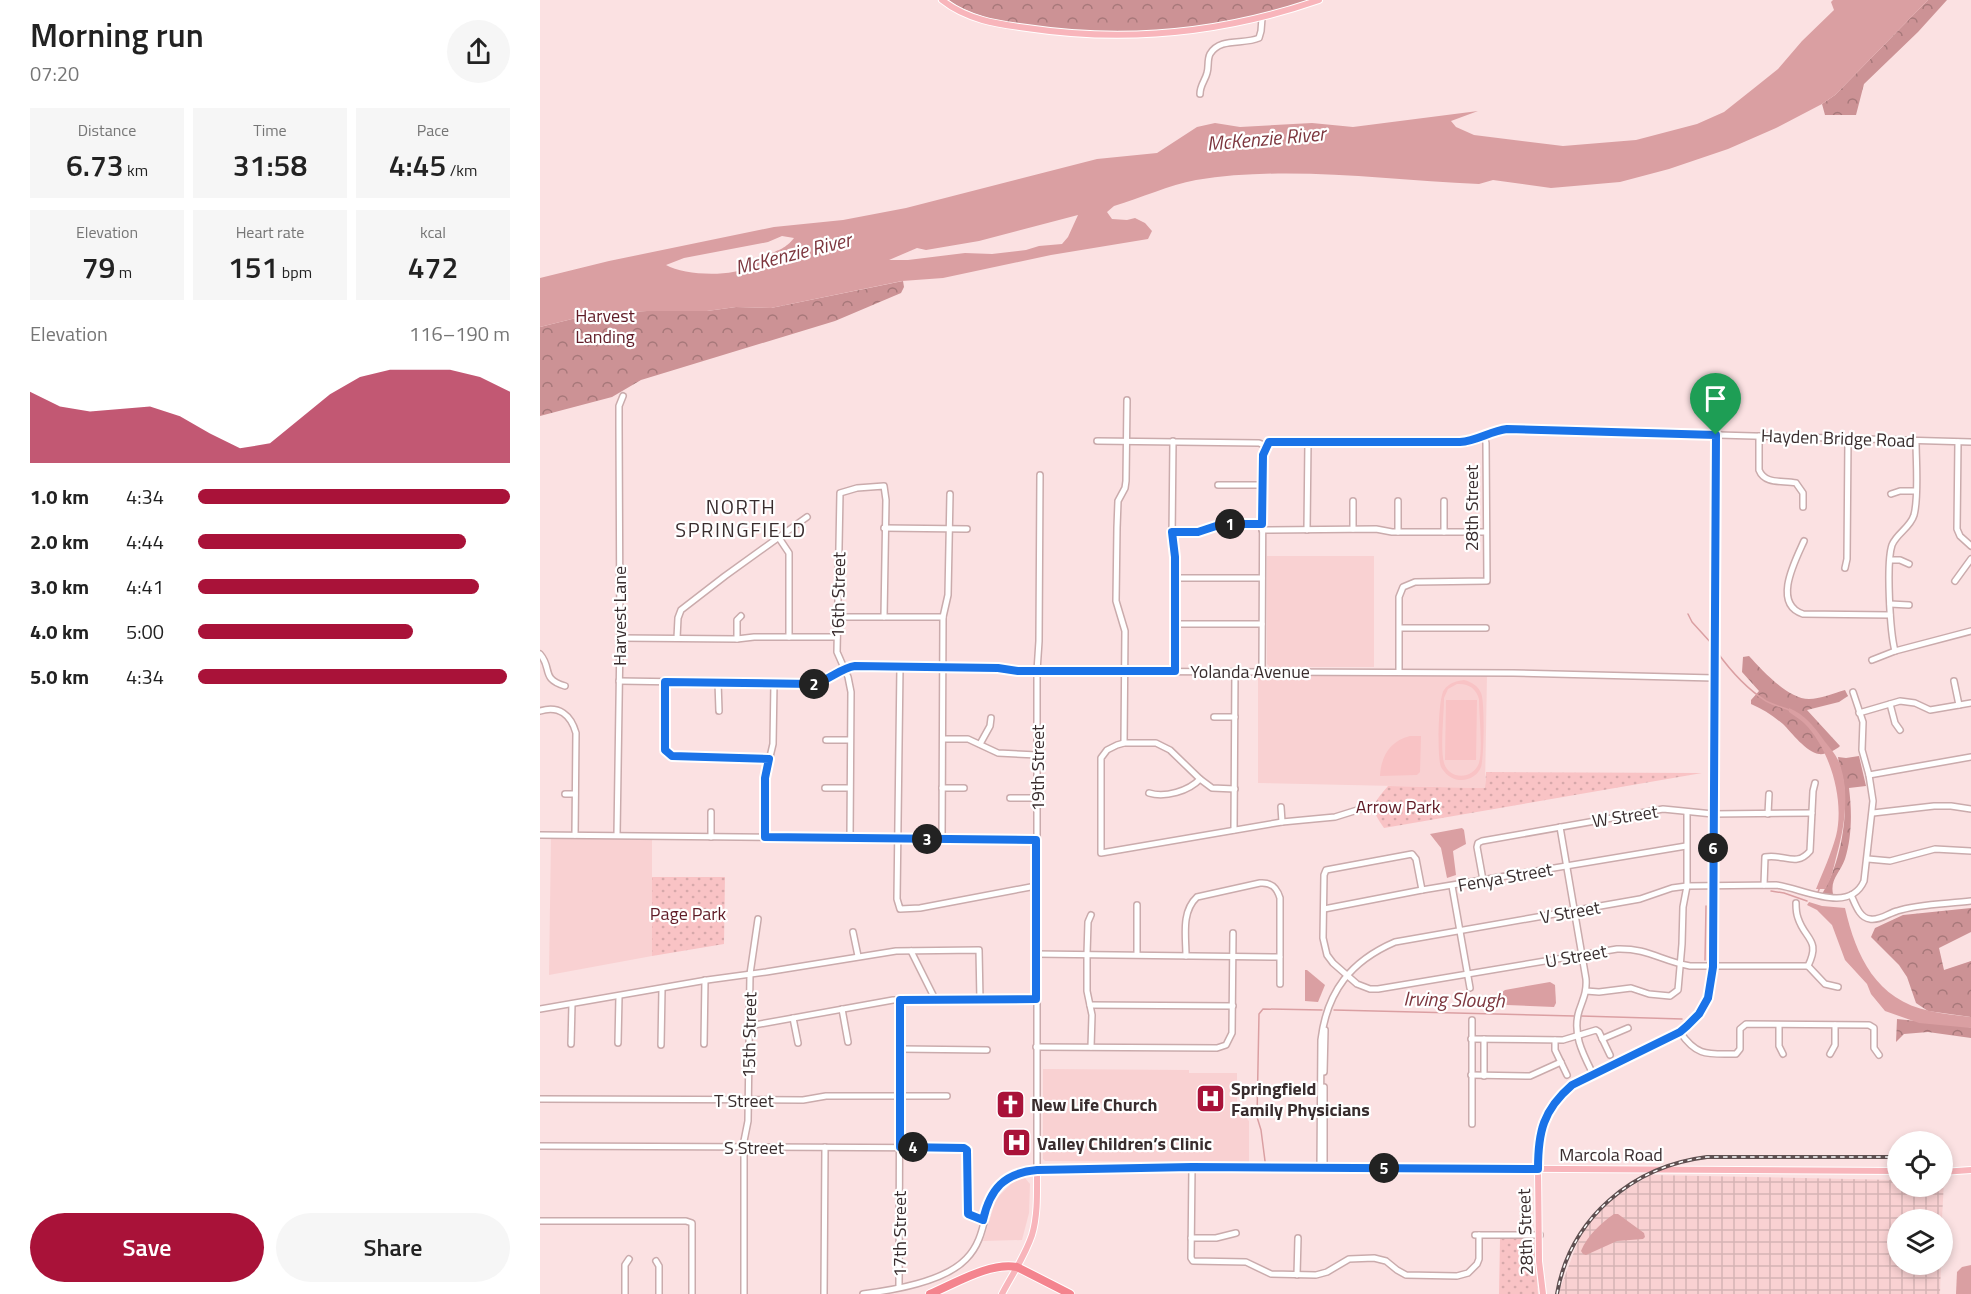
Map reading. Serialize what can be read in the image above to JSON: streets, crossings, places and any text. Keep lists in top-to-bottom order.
{
  "streets": {
    "main road": ["28th Street", "Marcola Road"],
    "street": [
      "Hayden Bridge Road",
      "16th Street",
      "Harvest Lane",
      "Yolanda Avenue",
      "19th Street",
      "W Street",
      "Fenya Street",
      "V Street",
      "U Street",
      "15th Street",
      "T Street",
      "S Street",
      "17th Street"
    ]
  },
  "crossings": [
    ["Hayden Bridge Road", "28th Street"],
    ["28th Street", "Marcola Road"],
    ["16th Street", "Yolanda Avenue"],
    ["Harvest Lane", "Yolanda Avenue"],
    ["Yolanda Avenue", "19th Street"],
    ["19th Street", "Marcola Road"],
    ["W Street", "Fenya Street"],
    ["V Street", "U Street"],
    ["V Street", "Marcola Road"],
    ["15th Street", "T Street"],
    ["15th Street", "S Street"],
    ["T Street", "17th Street"],
    ["S Street", "17th Street"]
  ],
  "districts": ["NORTH SPRINGFIELD"],
  "water": ["McKenzie River", "Irving Slough"],
  "parks": ["Harvest Landing", "Arrow Park", "Page Park"],
  "places": {
    "hospital": ["Springfield Family Physicians", "Valley Children’s Clinic"],
    "church": ["New Life Church"]
  },
  "page": {
    "heading": ["Morning run", "07:20"],
    "stats": [
      ["Distance", "6.73 km"],
      ["Time", "31:58"],
      ["Pace", "4:45 /km"],
      ["Elevation", "79 m"],
      ["Heart rate", "151 bpm"],
      ["kcal", "472"]
    ],
    "chart": ["Elevation", "116–190 m"],
    "list": [
      {
        "name": "1.0 km",
        "note": "4:34"
      },
      {
        "name": "2.0 km",
        "note": "4:44"
      },
      {
        "name": "3.0 km",
        "note": "4:41"
      },
      {
        "name": "4.0 km",
        "note": "5:00"
      },
      {
        "name": "5.0 km",
        "note": "4:34"
      }
    ],
    "pins": [
      "1",
      "2",
      "3",
      "6",
      "4",
      "5"
    ],
    "buttons": ["Save", "Share"]
  }
}
